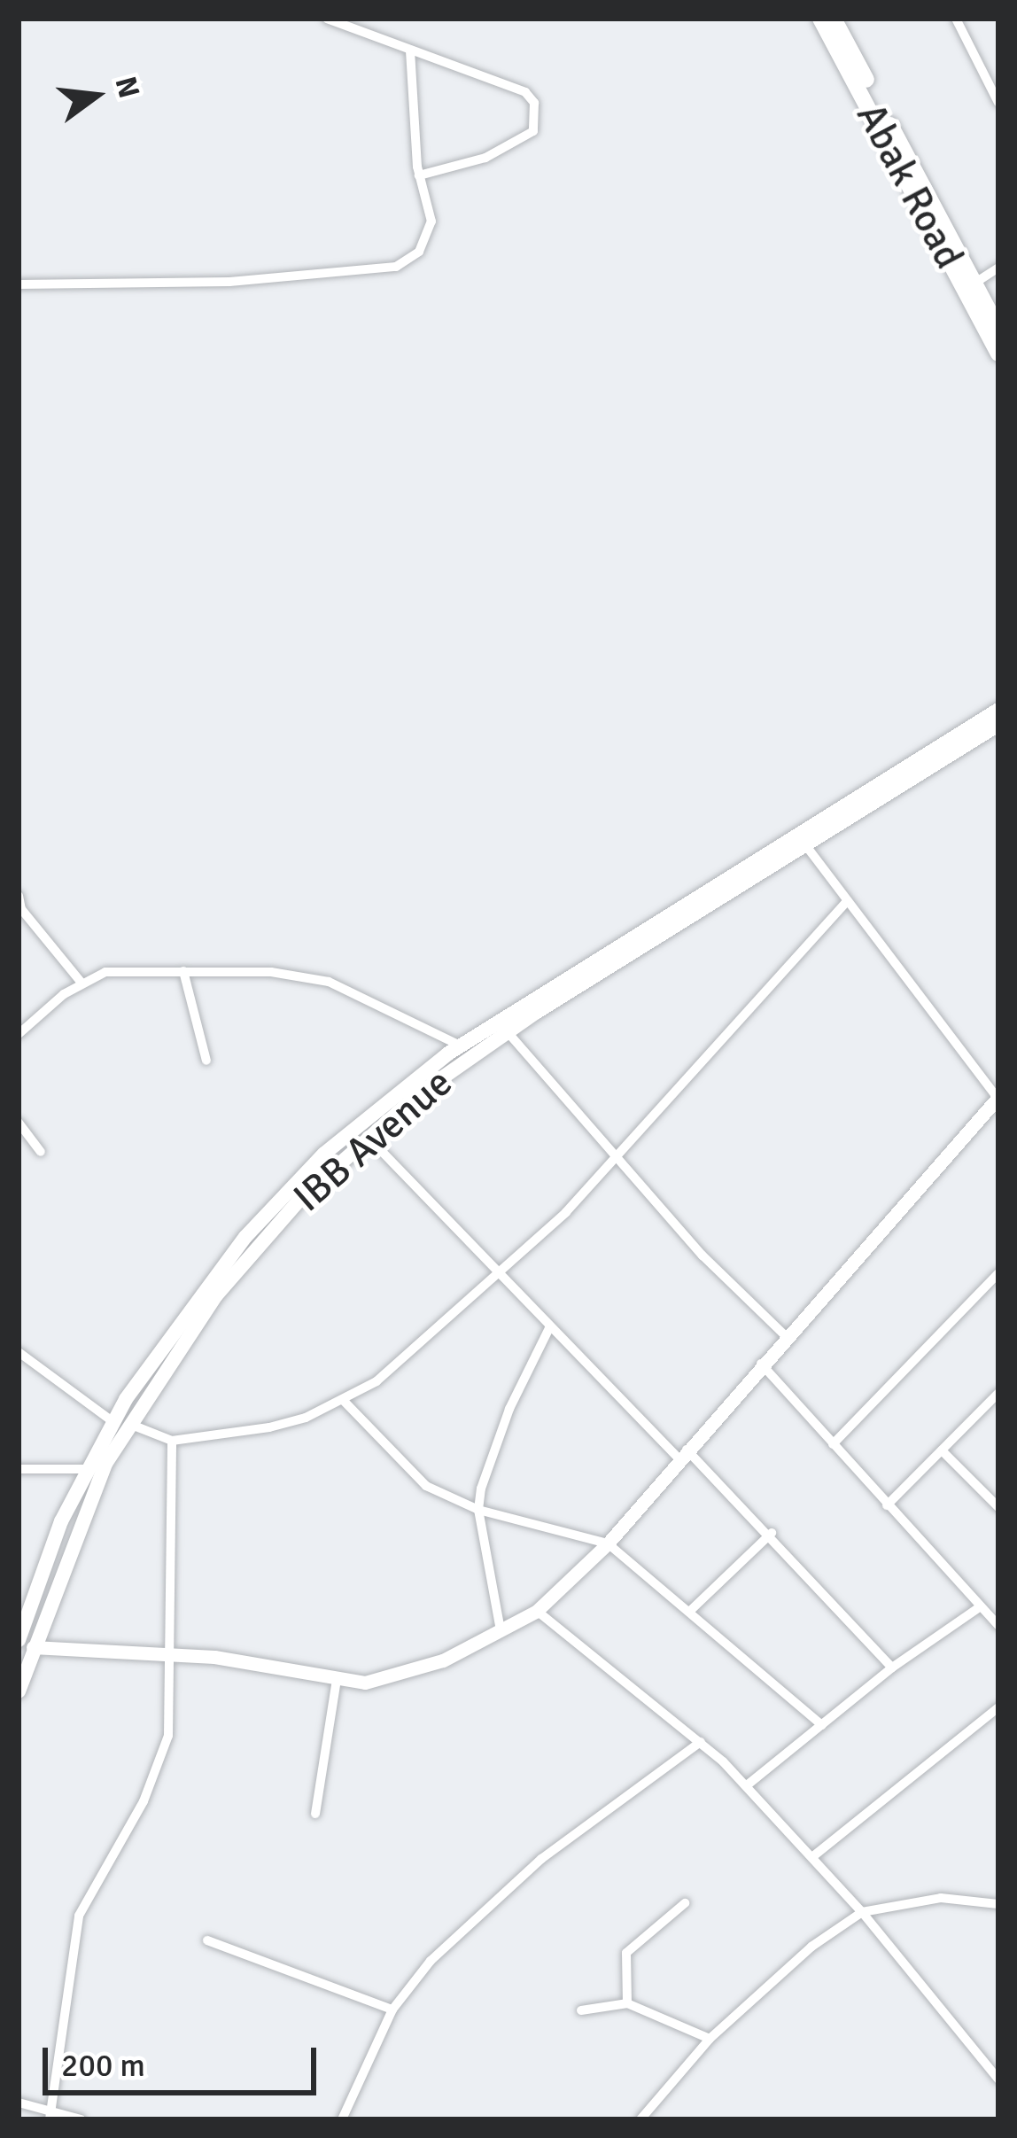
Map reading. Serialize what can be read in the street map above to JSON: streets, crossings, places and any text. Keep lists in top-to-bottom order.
{
  "streets": {
    "highway": ["Abak Road"],
    "main road": ["IBB Avenue"]
  },
  "scale_bar": "200 m",
  "north": "right"
}
